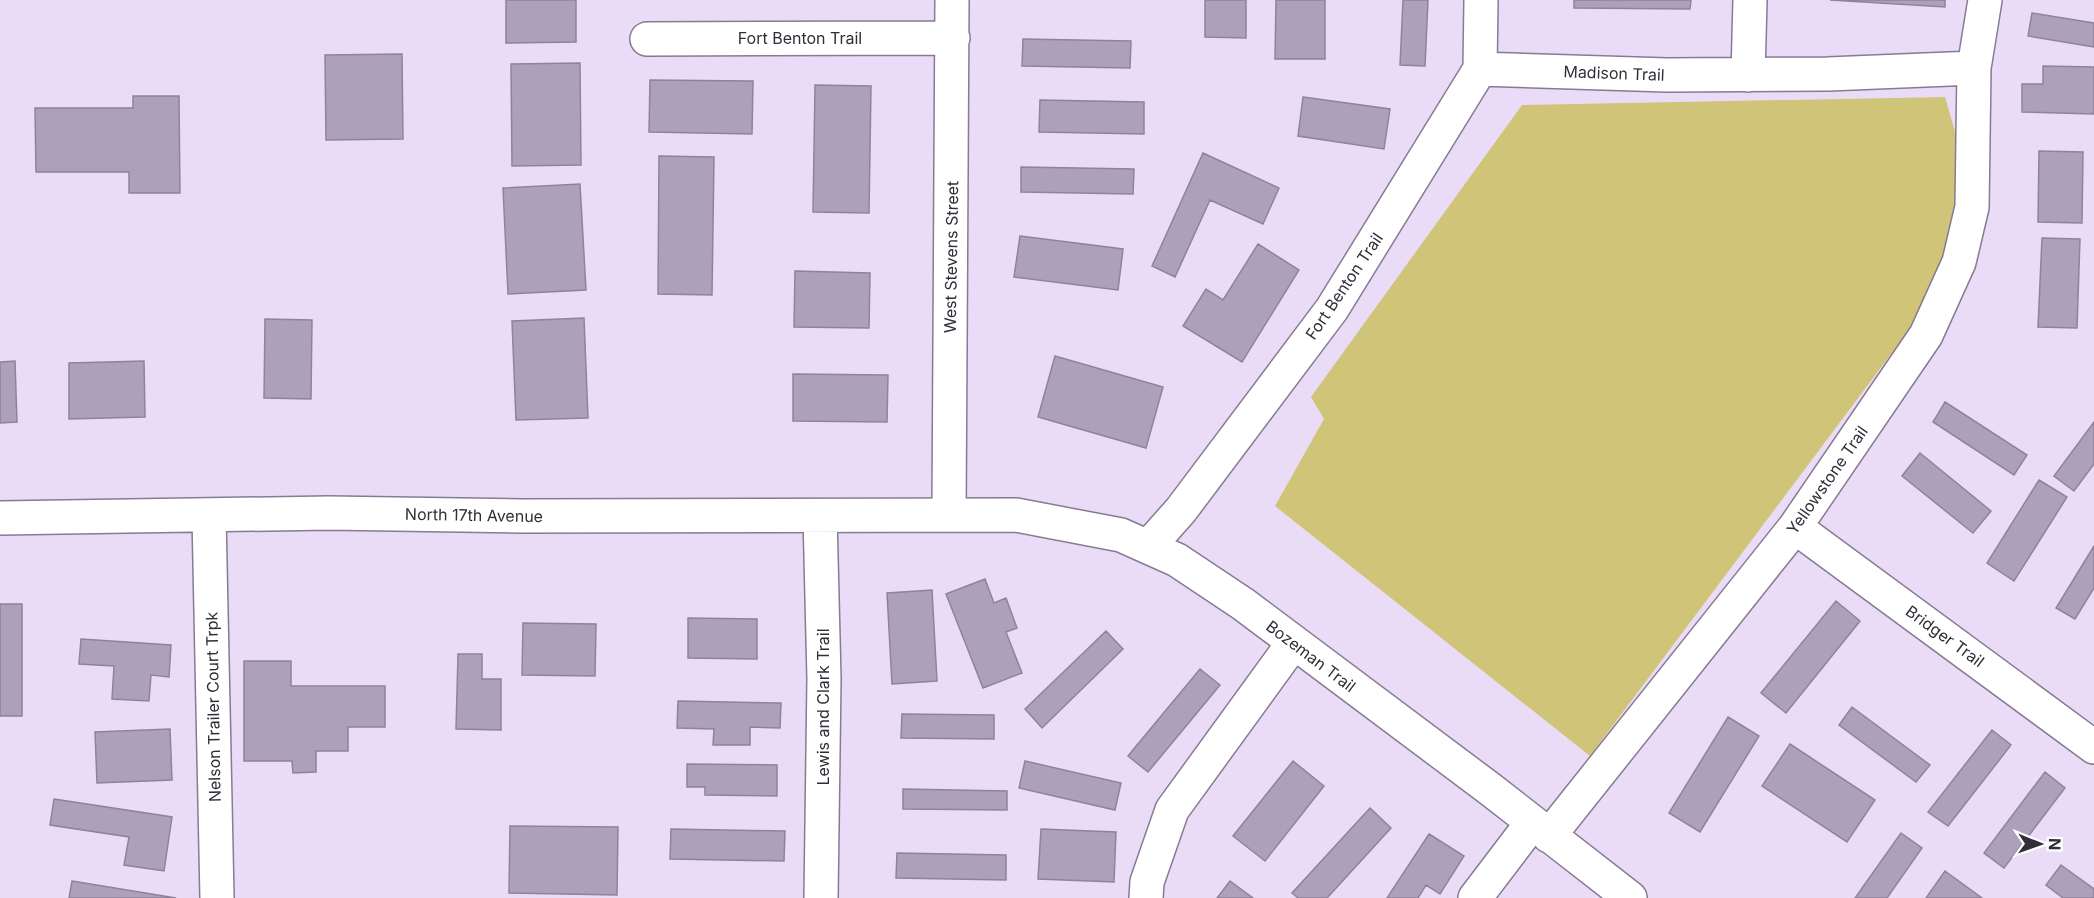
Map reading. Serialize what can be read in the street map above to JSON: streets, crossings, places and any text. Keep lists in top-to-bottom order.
{
  "streets": {
    "street": [
      "Fort Benton Trail",
      "Madison Trail",
      "West Stevens Street",
      "Yellowstone Trail",
      "North 17th Avenue",
      "Bridger Trail",
      "Bozeman Trail",
      "Nelson Trailer Court Trpk",
      "Lewis and Clark Trail"
    ]
  },
  "crossings": [
    ["Fort Benton Trail", "Madison Trail"],
    ["Fort Benton Trail", "West Stevens Street"],
    ["Fort Benton Trail", "Bozeman Trail"],
    ["Madison Trail", "Yellowstone Trail"],
    ["West Stevens Street", "North 17th Avenue"],
    ["West Stevens Street", "Bozeman Trail"],
    ["Yellowstone Trail", "Bridger Trail"],
    ["Yellowstone Trail", "Bozeman Trail"],
    ["North 17th Avenue", "Bozeman Trail"],
    ["North 17th Avenue", "Nelson Trailer Court Trpk"],
    ["North 17th Avenue", "Lewis and Clark Trail"]
  ],
  "north": "right"
}
